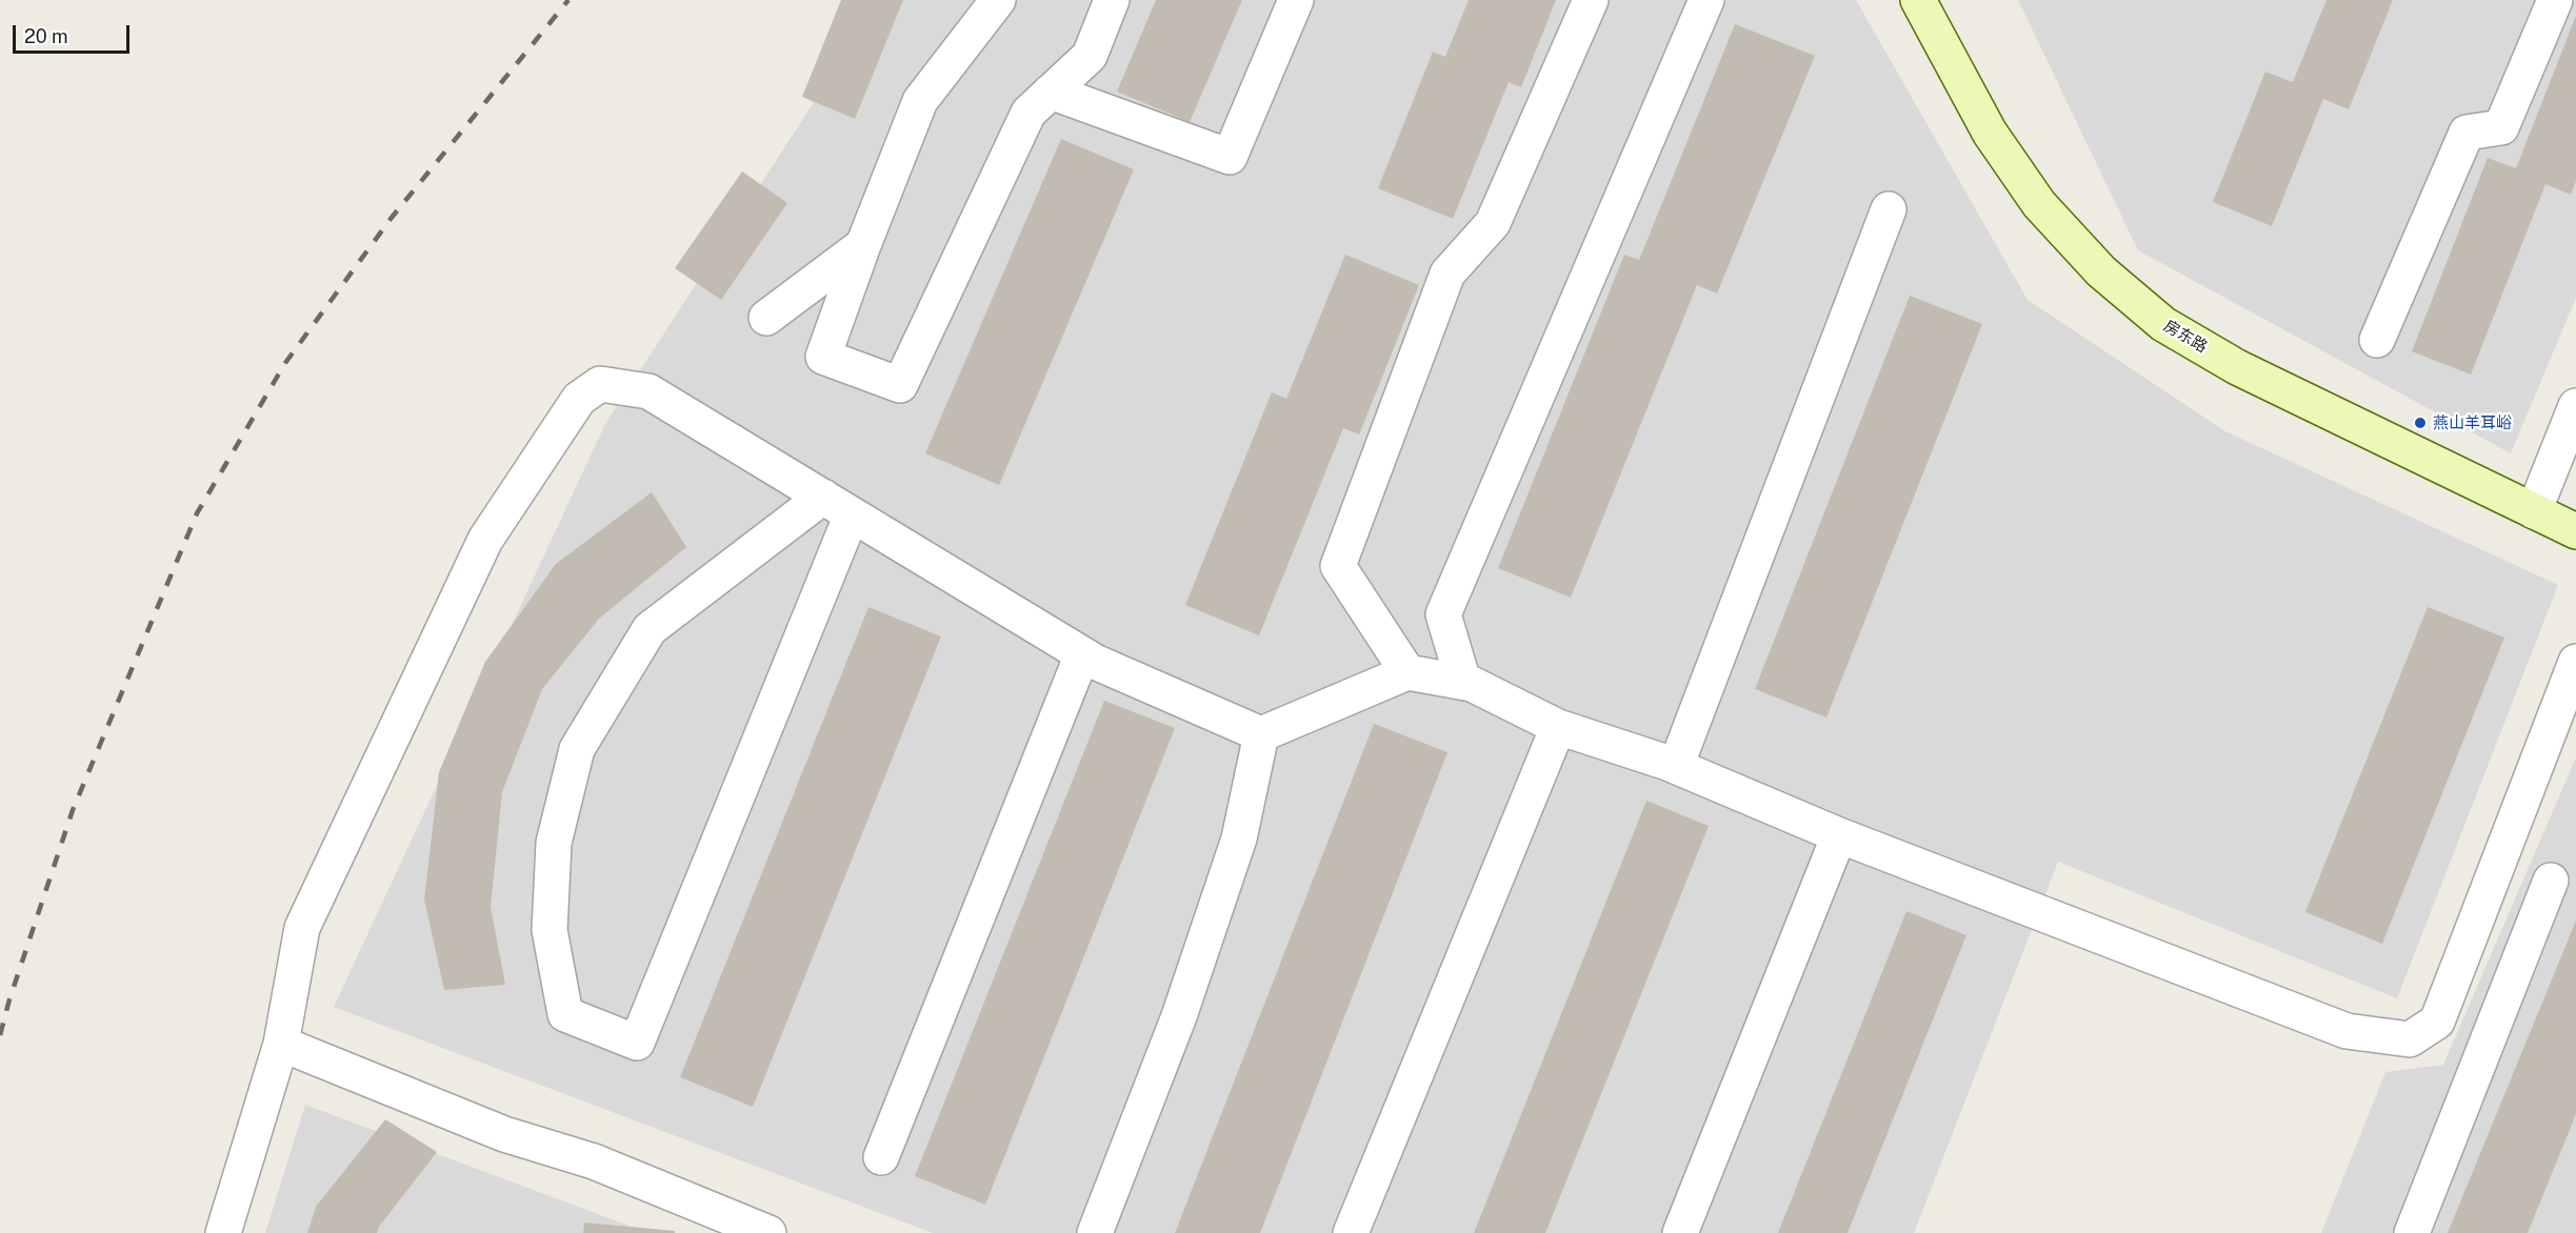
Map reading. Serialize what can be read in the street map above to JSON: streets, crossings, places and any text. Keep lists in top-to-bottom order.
{
  "streets": {
    "main road": ["房东路"]
  },
  "places": ["燕山羊耳峪"],
  "scale_bar": "20 m"
}
